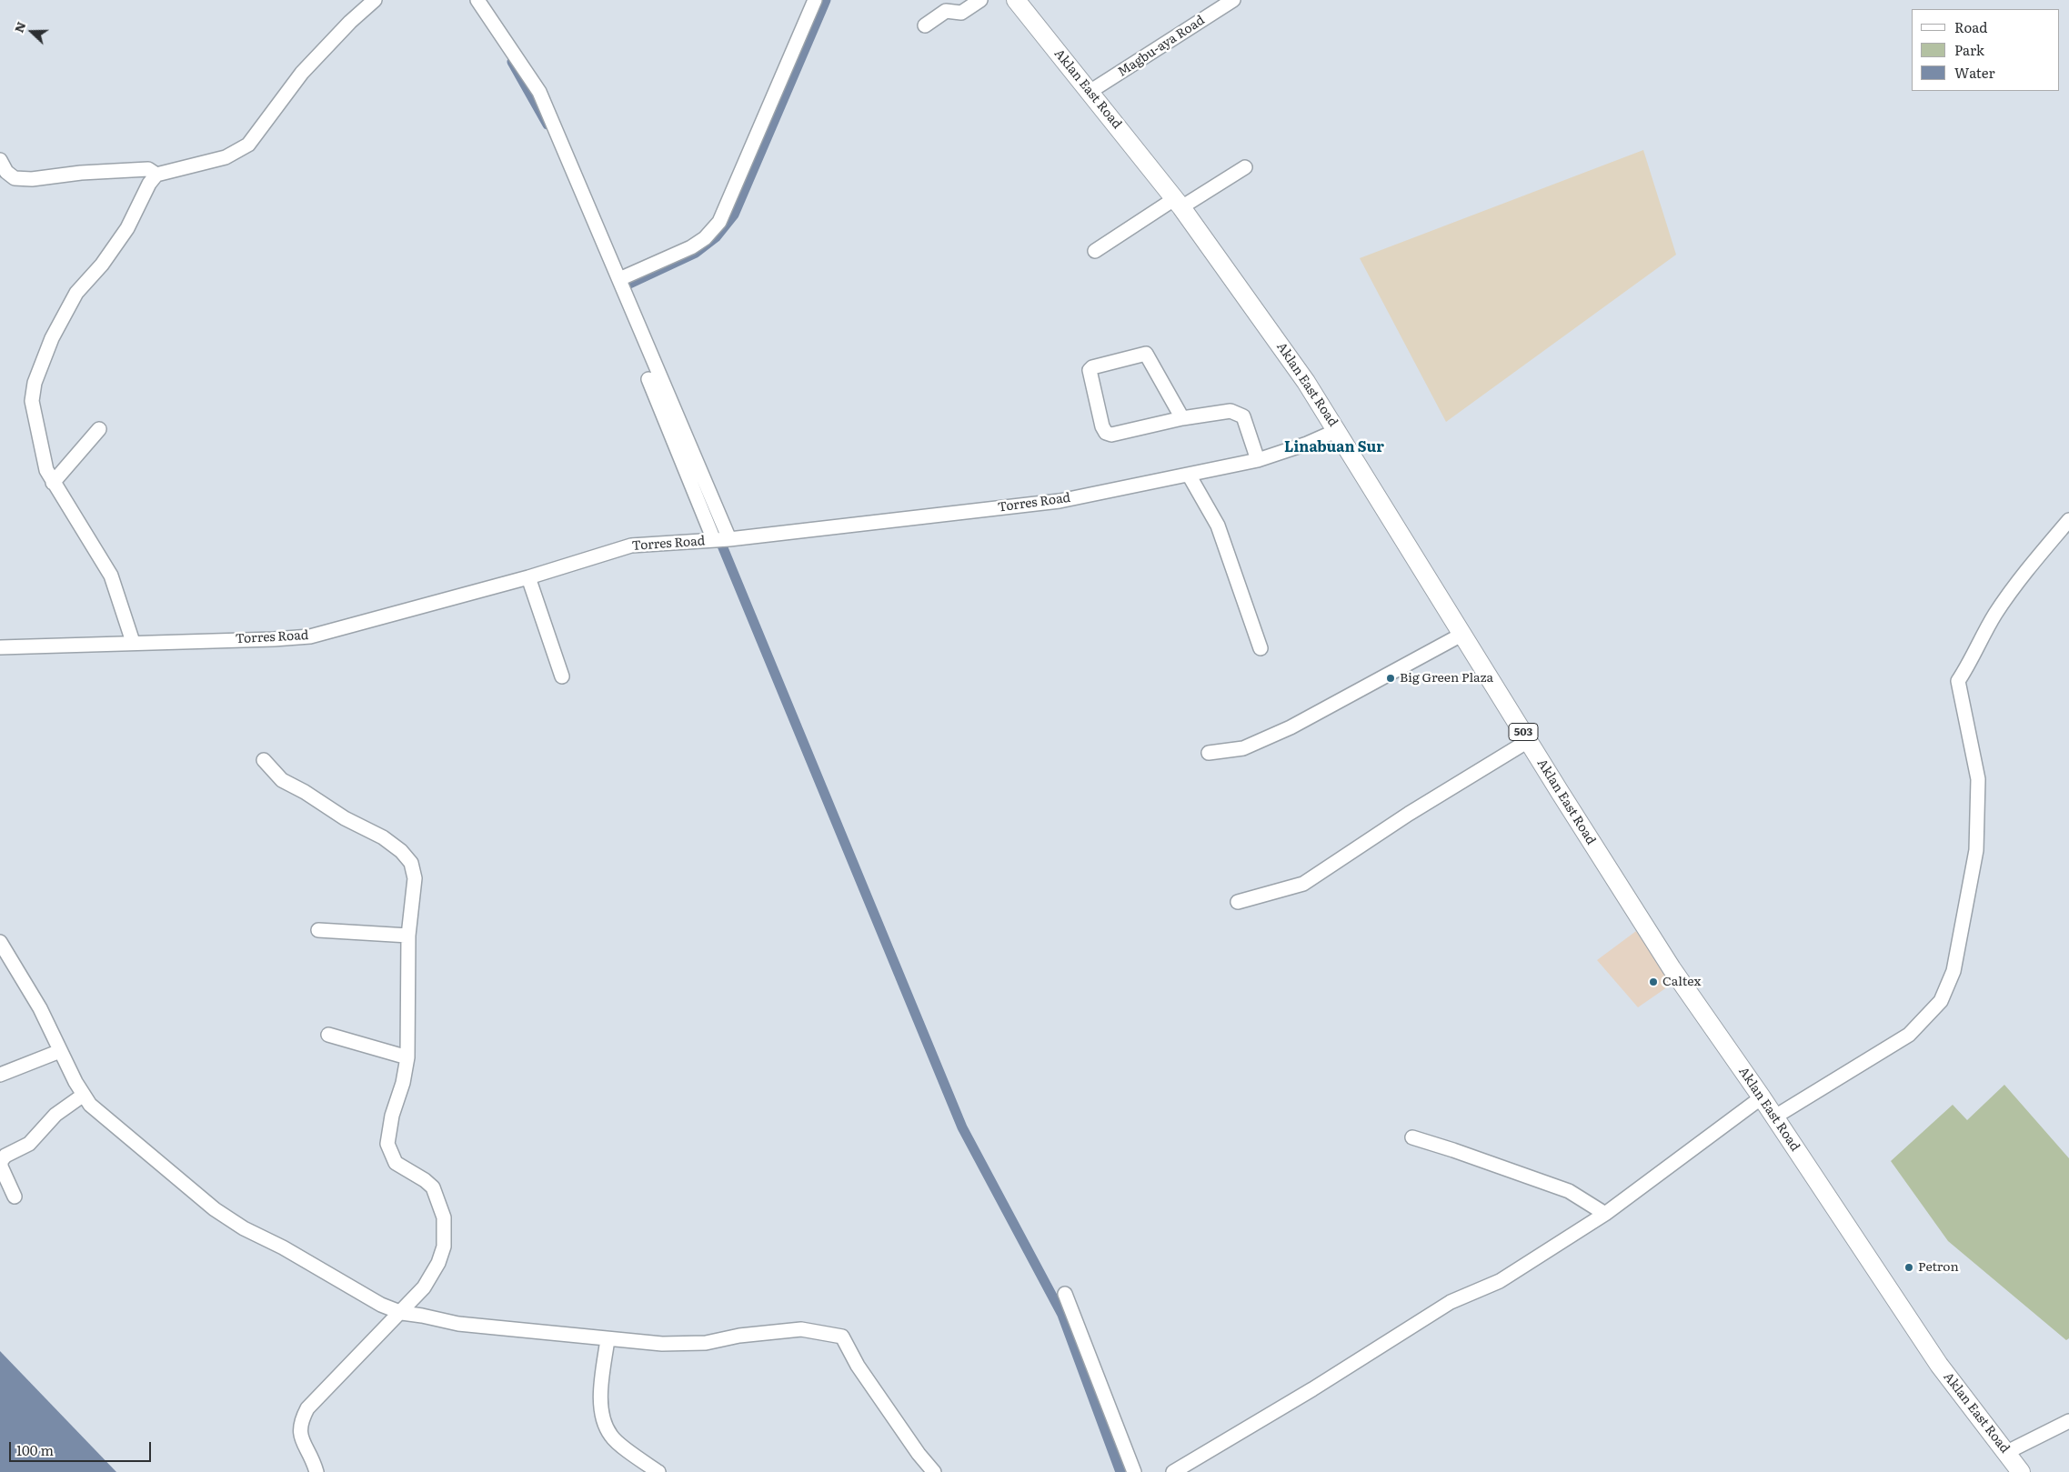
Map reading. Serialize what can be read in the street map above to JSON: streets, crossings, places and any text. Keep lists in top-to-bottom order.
{
  "streets": {
    "main road": ["Aklan East Road", "503"],
    "street": ["Magbu-aya Road", "Torres Road"]
  },
  "crossings": [
    ["Magbu-aya Road", "Aklan East Road"],
    ["Aklan East Road", "Torres Road"]
  ],
  "districts": ["Linabuan Sur"],
  "places": ["Big Green Plaza", "Caltex", "Petron"],
  "legend": ["Road", "Park", "Water"],
  "scale_bar": "100 m",
  "north": "left"
}
